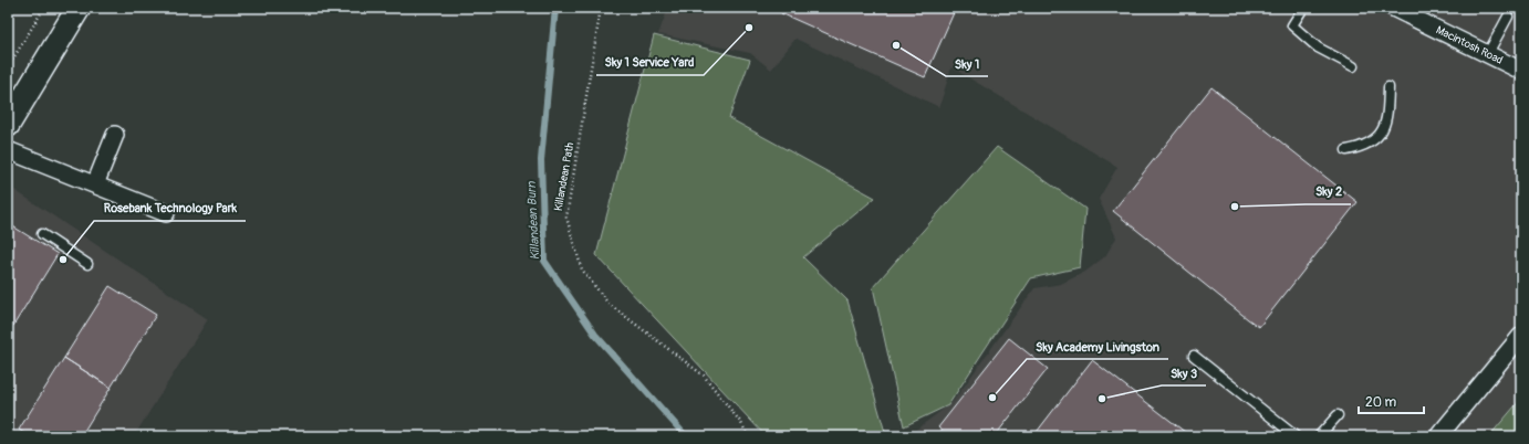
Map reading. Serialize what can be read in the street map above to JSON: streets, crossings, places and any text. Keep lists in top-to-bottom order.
{
  "streets": {
    "street": ["Macintosh Road"],
    "path": ["Killandean Path"]
  },
  "water": ["Killandean Burn"],
  "places": [
    "Sky 1 Service Yard",
    "Sky 1",
    "Sky 2",
    "Rosebank Technology Park",
    "Sky Academy Livingston",
    "Sky 3"
  ],
  "scale_bar": "20 m"
}
